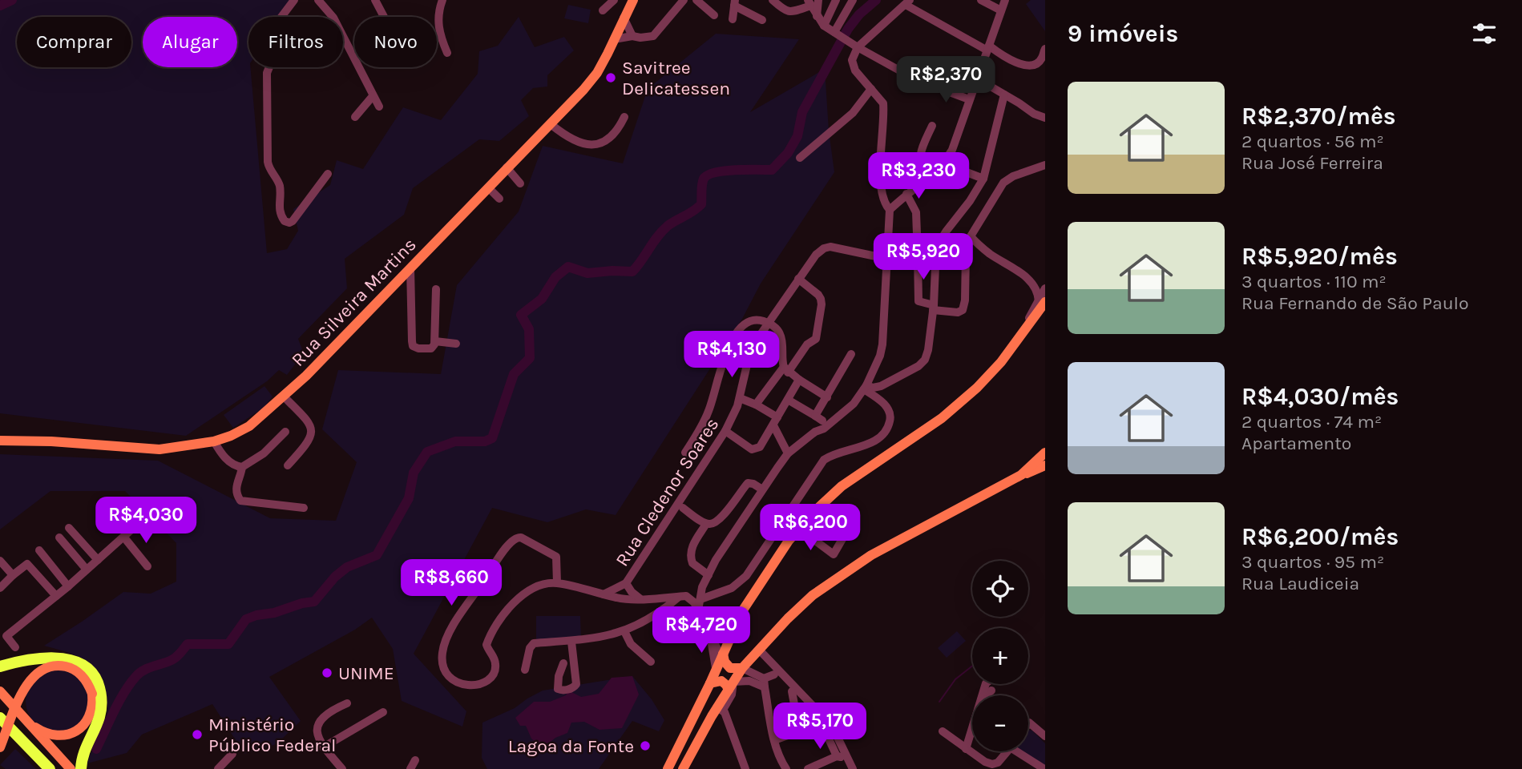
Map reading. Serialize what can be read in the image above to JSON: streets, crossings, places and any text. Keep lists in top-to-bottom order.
{
  "streets": {
    "main road": ["Rua Silveira Martins"],
    "street": ["Rua Cledenor Soares"]
  },
  "places": [
    "Savitree Delicatessen",
    "UNIME",
    "Ministério Público Federal",
    "Lagoa da Fonte"
  ],
  "page": {
    "heading": "9 imóveis",
    "chip": [
      "Comprar",
      "Alugar",
      "Filtros",
      "Novo"
    ],
    "price": [
      "R$2,370",
      "R$3,230",
      "R$5,920",
      "R$4,130",
      "R$4,030",
      "R$6,200",
      "R$8,660",
      "R$4,720",
      "R$5,170"
    ],
    "list": [
      {
        "name": "R$2,370/mês",
        "note": "2 quartos · 56 m² · Rua José Ferreira"
      },
      {
        "name": "R$5,920/mês",
        "note": "3 quartos · 110 m² · Rua Fernando de São Paulo"
      },
      {
        "name": "R$4,030/mês",
        "note": "2 quartos · 74 m² · Apartamento"
      },
      {
        "name": "R$6,200/mês",
        "note": "3 quartos · 95 m² · Rua Laudiceia"
      }
    ],
    "map_buttons": ["+", "−"]
  }
}
